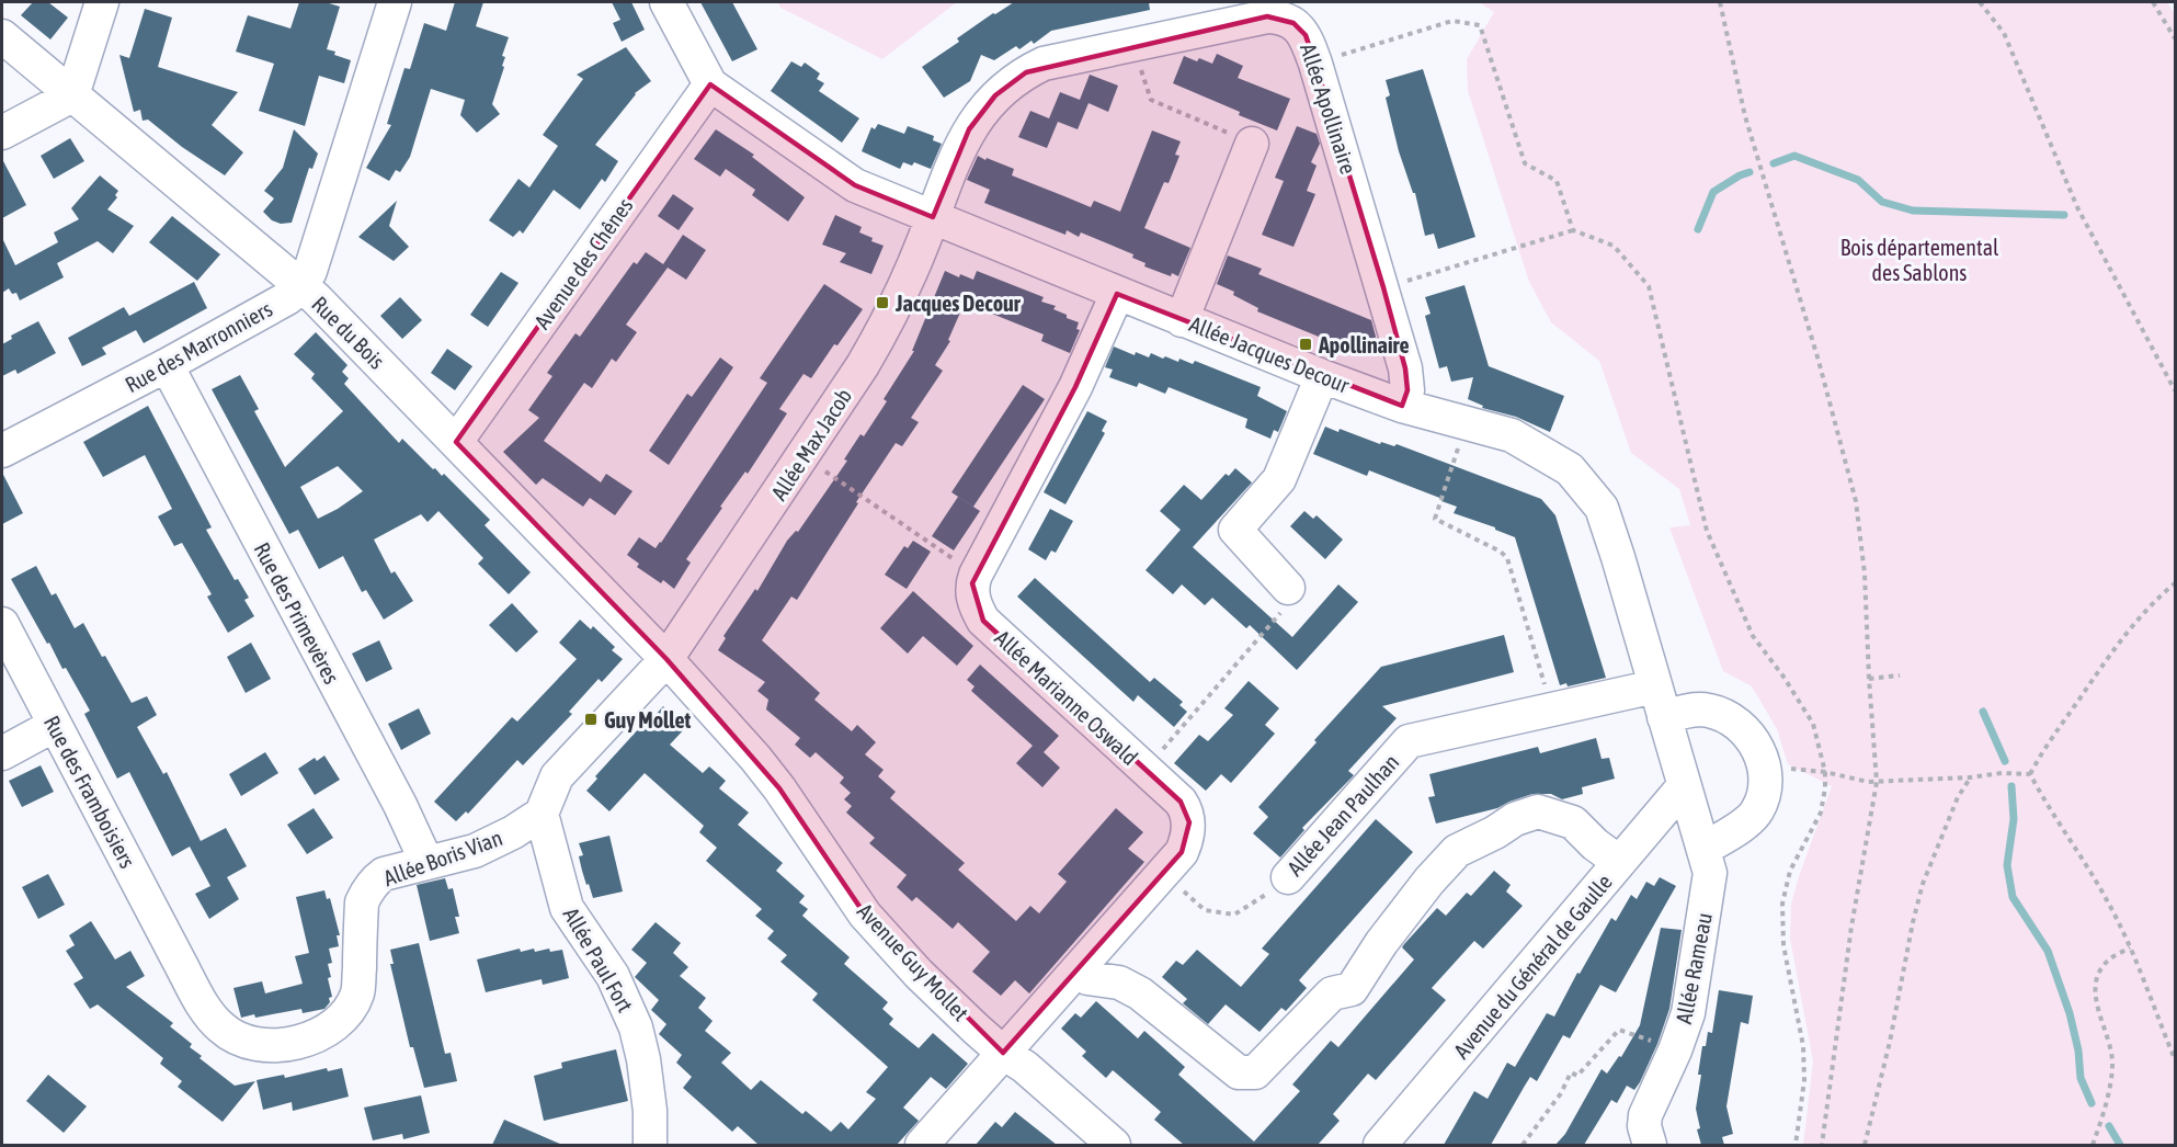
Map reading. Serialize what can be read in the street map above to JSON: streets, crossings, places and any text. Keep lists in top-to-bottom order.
{
  "streets": {
    "street": [
      "Allée Apollinaire",
      "Avenue des Chênes",
      "Rue du Bois",
      "Rue des Marronniers",
      "Allée Jacques Decour",
      "Allée Max Jacob",
      "Rue des Primevères",
      "Allée Marianne Oswald",
      "Rue des Framboisiers",
      "Allée Jean Paulhan",
      "Allée Boris Vian",
      "Allée Paul Fort",
      "Avenue Guy Mollet",
      "Avenue du Général de Gaulle",
      "Allée Rameau"
    ]
  },
  "crossings": [
    ["Allée Apollinaire", "Allée Jacques Decour"],
    ["Allée Apollinaire", "Allée Max Jacob"],
    ["Avenue des Chênes", "Rue du Bois"],
    ["Avenue des Chênes", "Allée Jacques Decour"],
    ["Rue du Bois", "Rue des Marronniers"],
    ["Rue du Bois", "Allée Max Jacob"],
    ["Rue du Bois", "Avenue Guy Mollet"],
    ["Rue des Marronniers", "Rue des Primevères"],
    ["Allée Jacques Decour", "Allée Max Jacob"],
    ["Allée Jacques Decour", "Allée Marianne Oswald"],
    ["Allée Jacques Decour", "Allée Jean Paulhan"],
    ["Allée Jacques Decour", "Avenue du Général de Gaulle"],
    ["Allée Jacques Decour", "Allée Rameau"],
    ["Allée Max Jacob", "Avenue Guy Mollet"],
    ["Rue des Primevères", "Allée Boris Vian"],
    ["Allée Marianne Oswald", "Allée Jean Paulhan"],
    ["Allée Marianne Oswald", "Avenue Guy Mollet"],
    ["Rue des Framboisiers", "Allée Boris Vian"],
    ["Allée Boris Vian", "Allée Paul Fort"],
    ["Avenue du Général de Gaulle", "Allée Rameau"]
  ],
  "parks": ["Bois départemental des Sablons"],
  "places": {
    "transit": ["Jacques Decour", "Apollinaire", "Guy Mollet"]
  }
}
